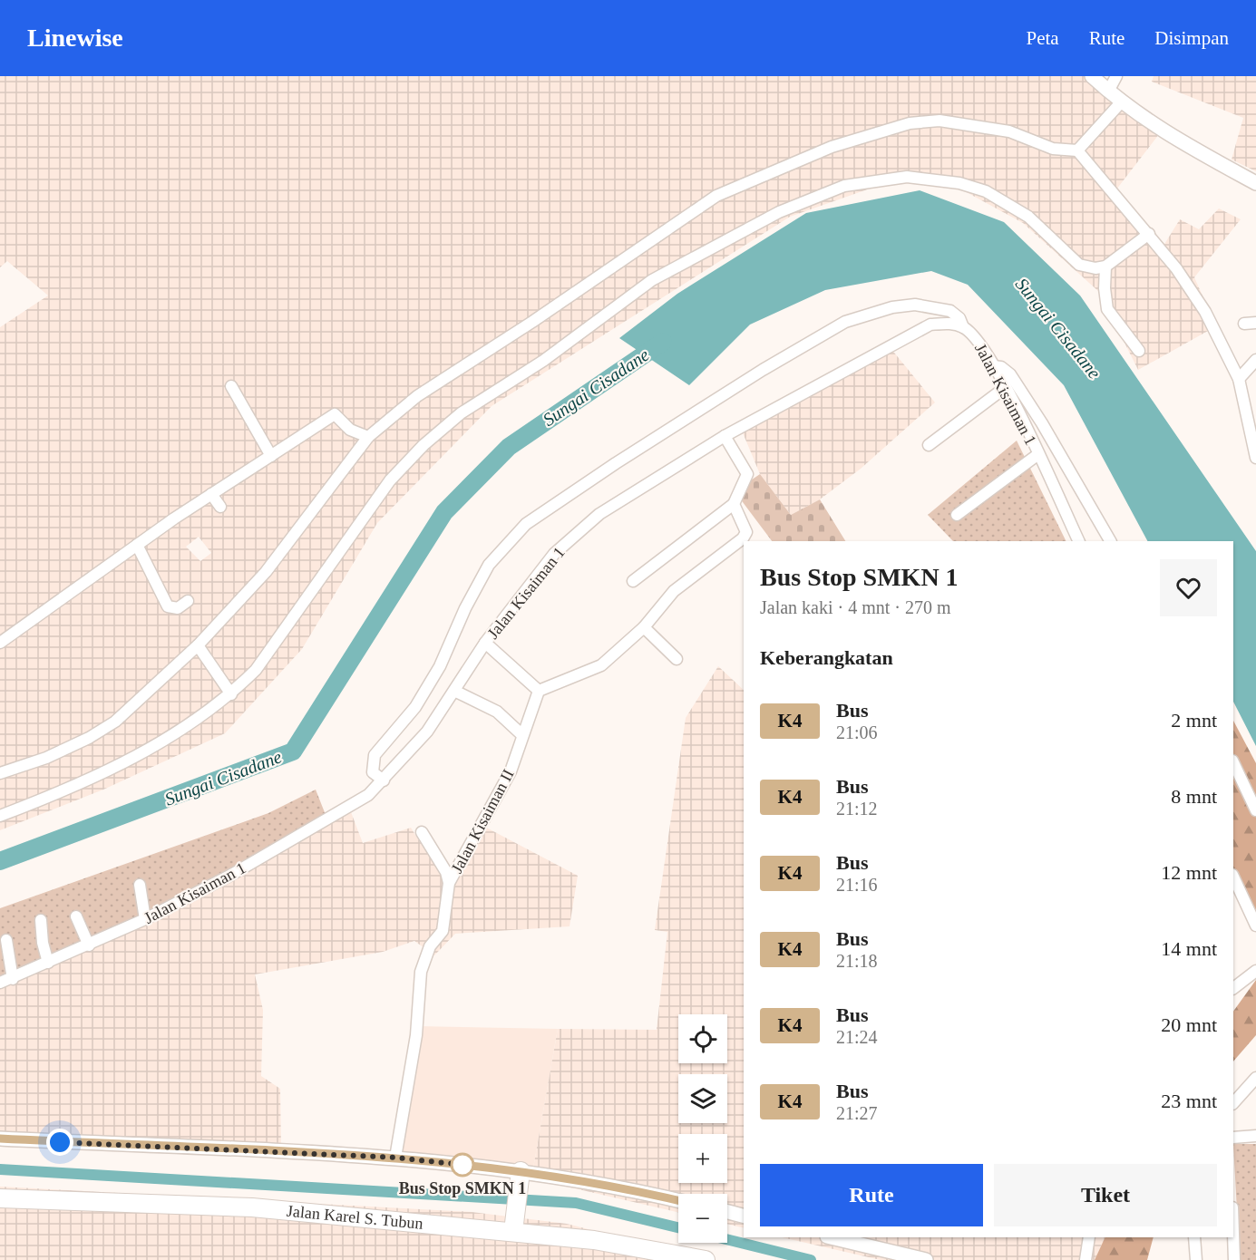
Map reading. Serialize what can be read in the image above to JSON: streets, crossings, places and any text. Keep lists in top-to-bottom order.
{
  "streets": {
    "main road": ["Jalan Karel S. Tubun"],
    "street": ["Jalan Kisaiman 1", "Jalan Kisaiman II"]
  },
  "water": ["Sungai Cisadane"],
  "places": ["Bus Stop SMKN 1"],
  "lines": ["bus line K4"],
  "page": {
    "header": "Linewise",
    "nav": ["Peta", "Rute", "Disimpan"],
    "heading": [
      ["Bus Stop SMKN 1", "Jalan kaki · 4 mnt · 270 m"],
      "Keberangkatan"
    ],
    "list": [
      {
        "mark": "K4",
        "name": "Bus",
        "note": "21:06",
        "value": "2 mnt"
      },
      {
        "mark": "K4",
        "name": "Bus",
        "note": "21:12",
        "value": "8 mnt"
      },
      {
        "mark": "K4",
        "name": "Bus",
        "note": "21:16",
        "value": "12 mnt"
      },
      {
        "mark": "K4",
        "name": "Bus",
        "note": "21:18",
        "value": "14 mnt"
      },
      {
        "mark": "K4",
        "name": "Bus",
        "note": "21:24",
        "value": "20 mnt"
      },
      {
        "mark": "K4",
        "name": "Bus",
        "note": "21:27",
        "value": "23 mnt"
      }
    ],
    "map_buttons": ["+", "−"],
    "buttons": ["Rute", "Tiket"]
  }
}
